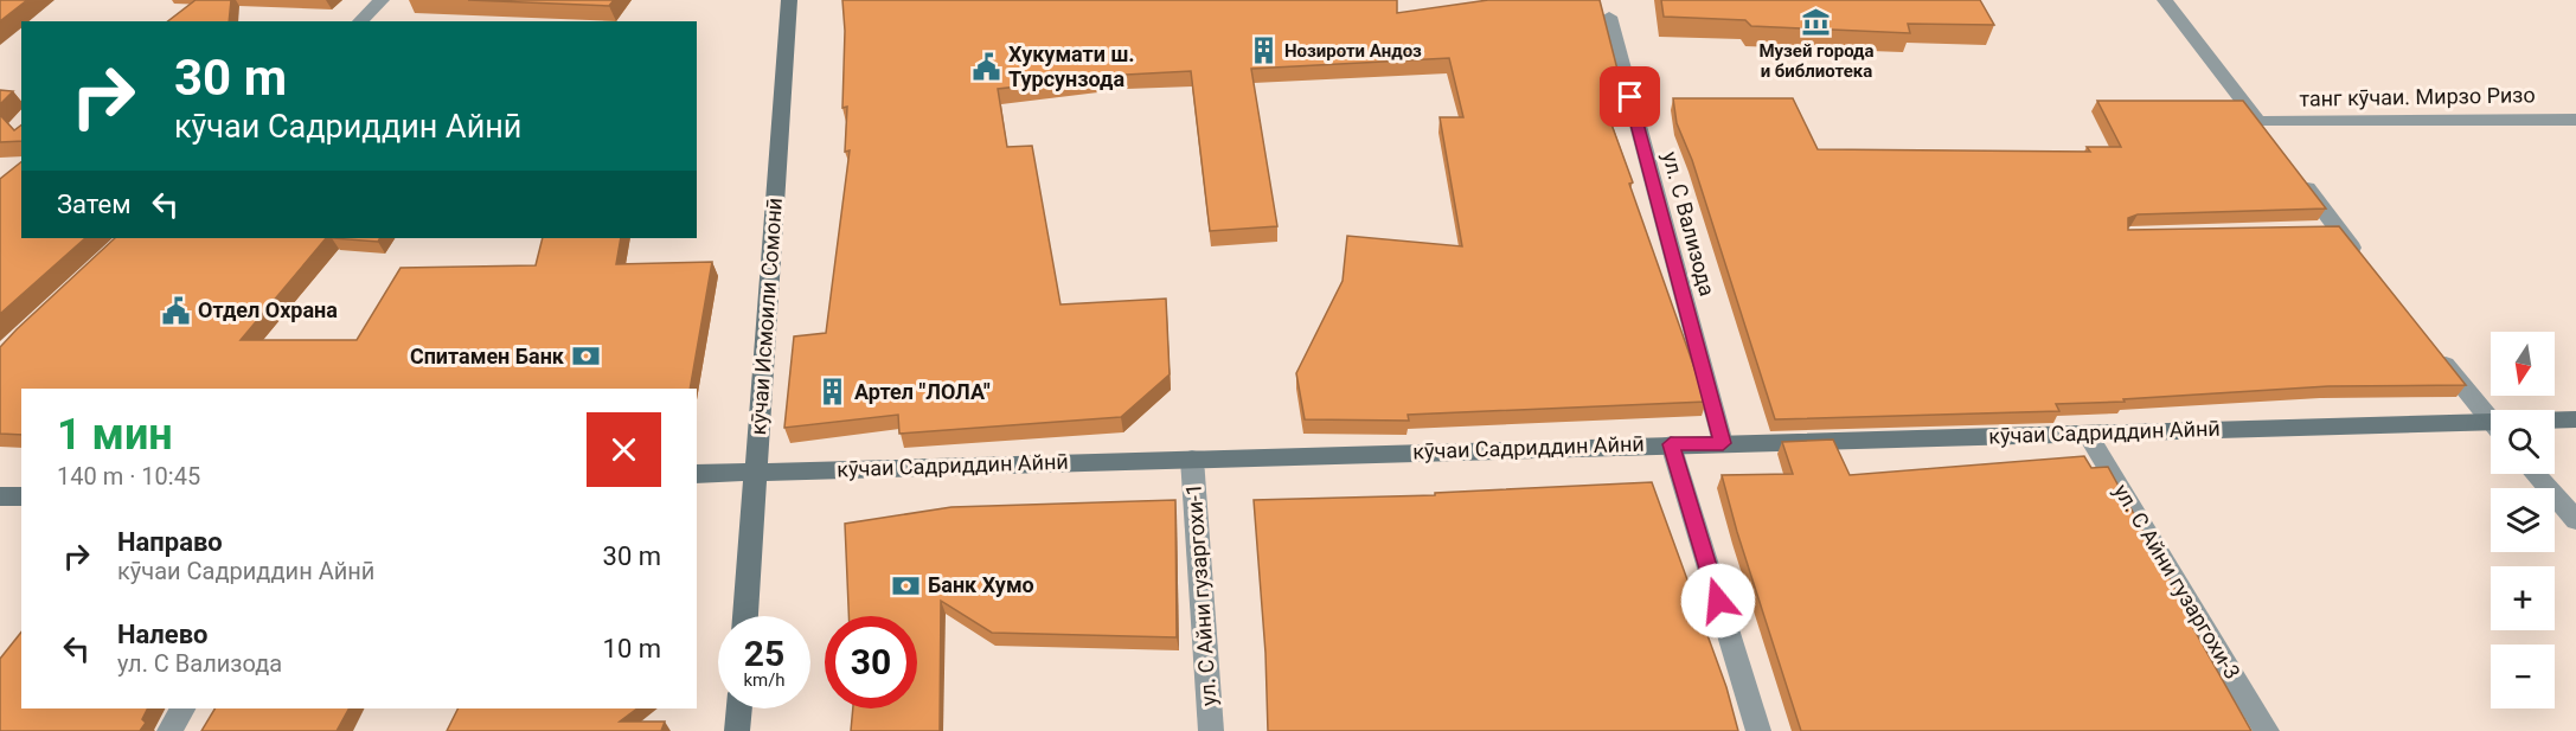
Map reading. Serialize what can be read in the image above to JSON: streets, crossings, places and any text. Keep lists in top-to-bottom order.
{
  "streets": {
    "street": [
      "танг кӯчаи. Мирзо Ризо",
      "ул. С Вализода",
      "кӯчаи Исмоили Сомонӣ",
      "кӯчаи Садриддин Айнӣ",
      "ул. С Айни гузаргохи-3",
      "ул. С Айни гузаргохи-1"
    ]
  },
  "crossings": [
    ["ул. С Вализода", "кӯчаи Садриддин Айнӣ"],
    ["кӯчаи Исмоили Сомонӣ", "кӯчаи Садриддин Айнӣ"],
    ["кӯчаи Садриддин Айнӣ", "ул. С Айни гузаргохи-3"],
    ["кӯчаи Садриддин Айнӣ", "ул. С Айни гузаргохи-1"]
  ],
  "places": {
    "museum": ["Музей города и библиотека"],
    "building": ["Нозироти Андоз", "Артел \"ЛОЛА\""],
    "public building": ["Хукумати ш. Турсунзода", "Отдел Охрана"],
    "bank": ["Спитамен Банк", "Банк Хумо"]
  },
  "north": "bottom",
  "page": {
    "turn": ["30 m", "кӯчаи Садриддин Айнӣ"],
    "then": "Затем",
    "map_buttons": ["+", "−"],
    "heading": ["1 мин", "140 m · 10:45"],
    "list": [
      {
        "name": "Направо",
        "note": "кӯчаи Садриддин Айнӣ",
        "value": "30 m"
      },
      {
        "name": "Налево",
        "note": "ул. С Вализода",
        "value": "10 m"
      }
    ],
    "speed": "25 km/h",
    "limit": "30"
  }
}
